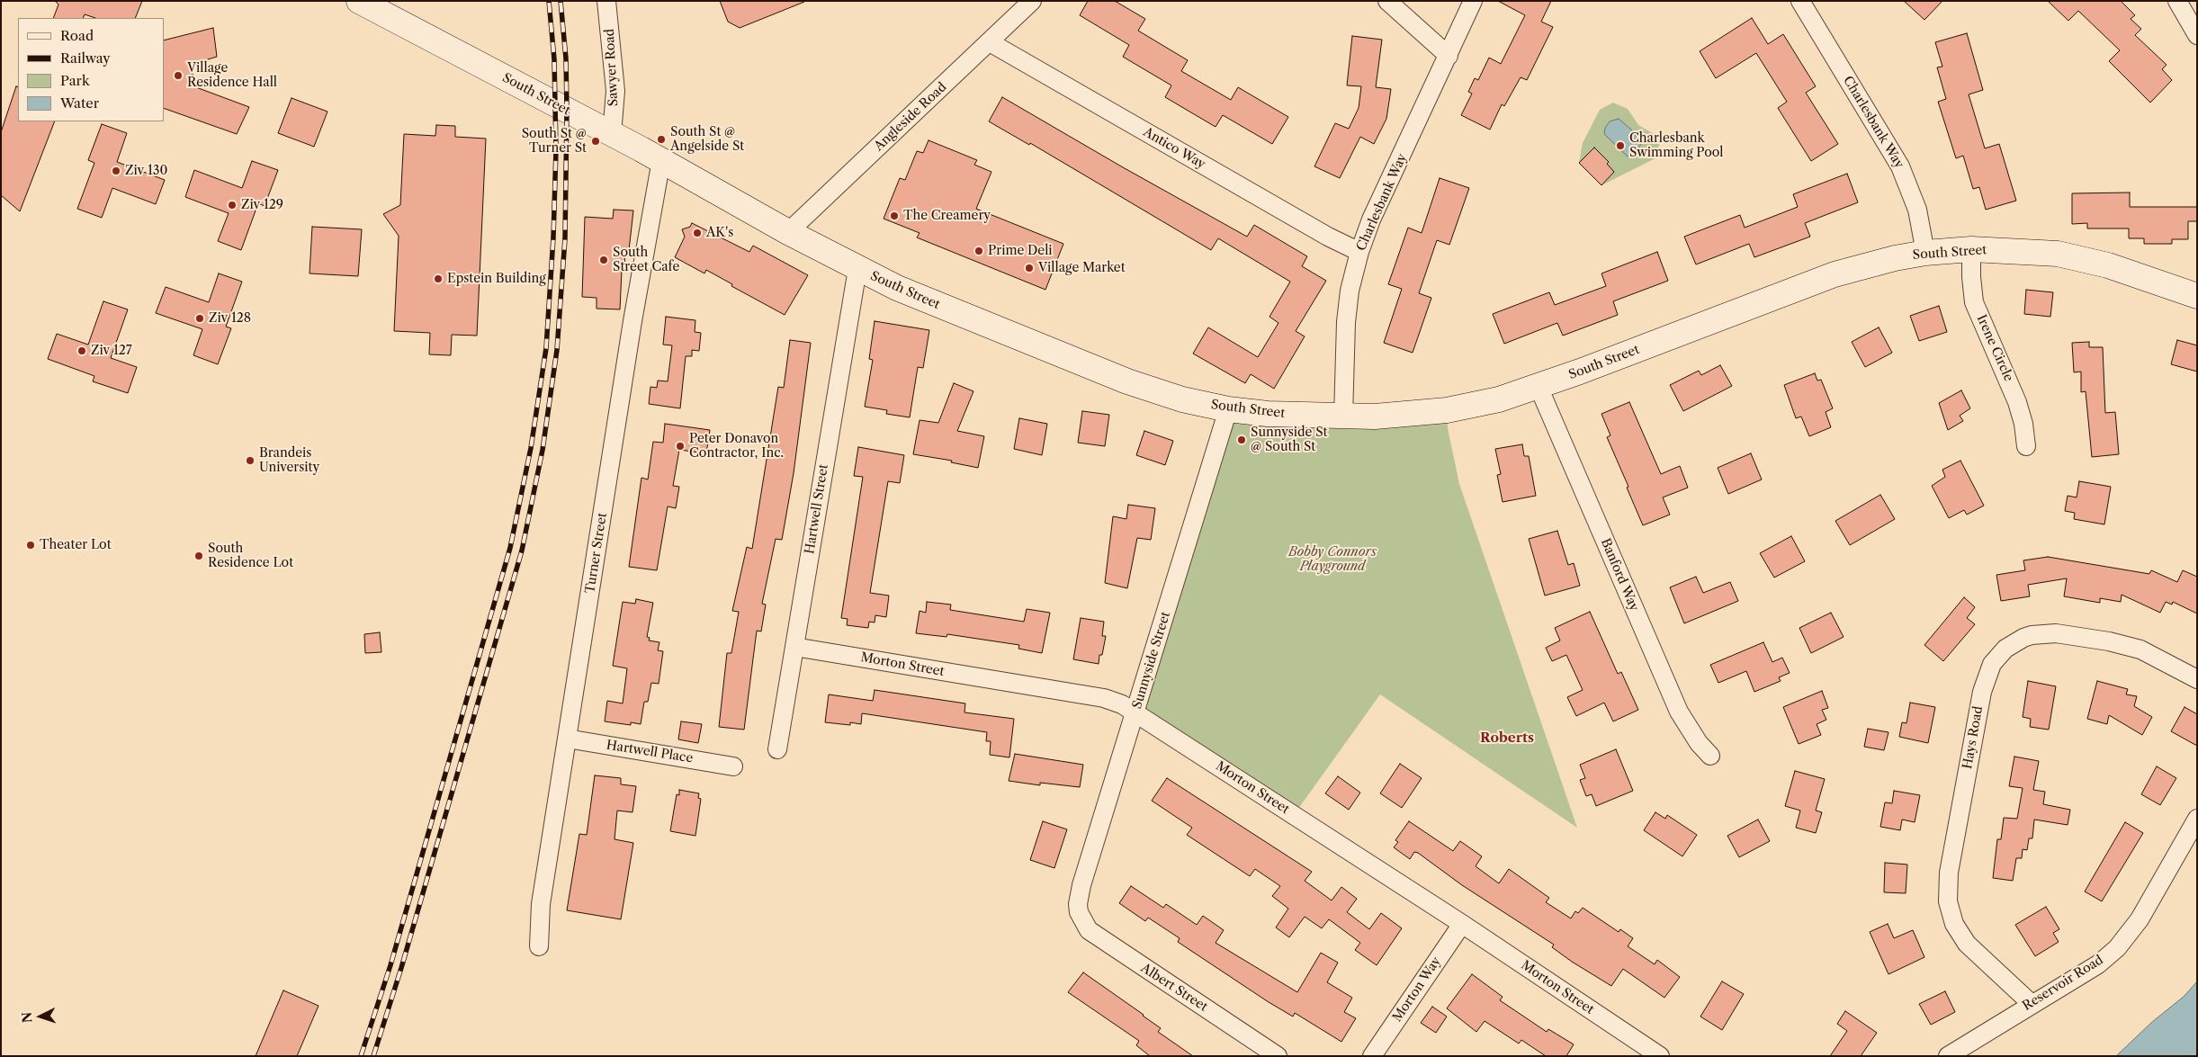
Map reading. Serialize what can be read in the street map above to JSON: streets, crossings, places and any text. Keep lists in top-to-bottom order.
{
  "streets": {
    "main road": ["South Street"],
    "street": [
      "Sawyer Road",
      "Angleside Road",
      "Charlesbank Way",
      "Antico Way",
      "Irene Circle",
      "Hartwell Street",
      "Turner Street",
      "Banford Way",
      "Sunnyside Street",
      "Morton Street",
      "Hays Road",
      "Hartwell Place",
      "Reservoir Road",
      "Albert Street",
      "Morton Way"
    ]
  },
  "crossings": [
    ["Sawyer Road", "South Street"],
    ["South Street", "Angleside Road"],
    ["South Street", "Charlesbank Way"],
    ["South Street", "Irene Circle"],
    ["South Street", "Hartwell Street"],
    ["South Street", "Turner Street"],
    ["South Street", "Banford Way"],
    ["South Street", "Sunnyside Street"],
    ["Angleside Road", "Antico Way"],
    ["Charlesbank Way", "Antico Way"],
    ["Hartwell Street", "Morton Street"],
    ["Turner Street", "Hartwell Place"],
    ["Sunnyside Street", "Morton Street"],
    ["Sunnyside Street", "Albert Street"],
    ["Morton Street", "Morton Way"],
    ["Hays Road", "Reservoir Road"]
  ],
  "districts": ["Roberts"],
  "parks": ["Bobby Connors Playground"],
  "places": [
    "Village Residence Hall",
    "South St @ Angelside St",
    "South St @ Turner St",
    "Charlesbank Swimming Pool",
    "Ziv 130",
    "Ziv 129",
    "The Creamery",
    "AK's",
    "Prime Deli",
    "South Street Cafe",
    "Village Market",
    "Epstein Building",
    "Ziv 128",
    "Ziv 127",
    "Sunnyside St @ South St",
    "Peter Donavon Contractor, Inc.",
    "Brandeis University",
    "Theater Lot",
    "South Residence Lot"
  ],
  "legend": [
    "Road",
    "Railway",
    "Park",
    "Water"
  ],
  "north": "left"
}
